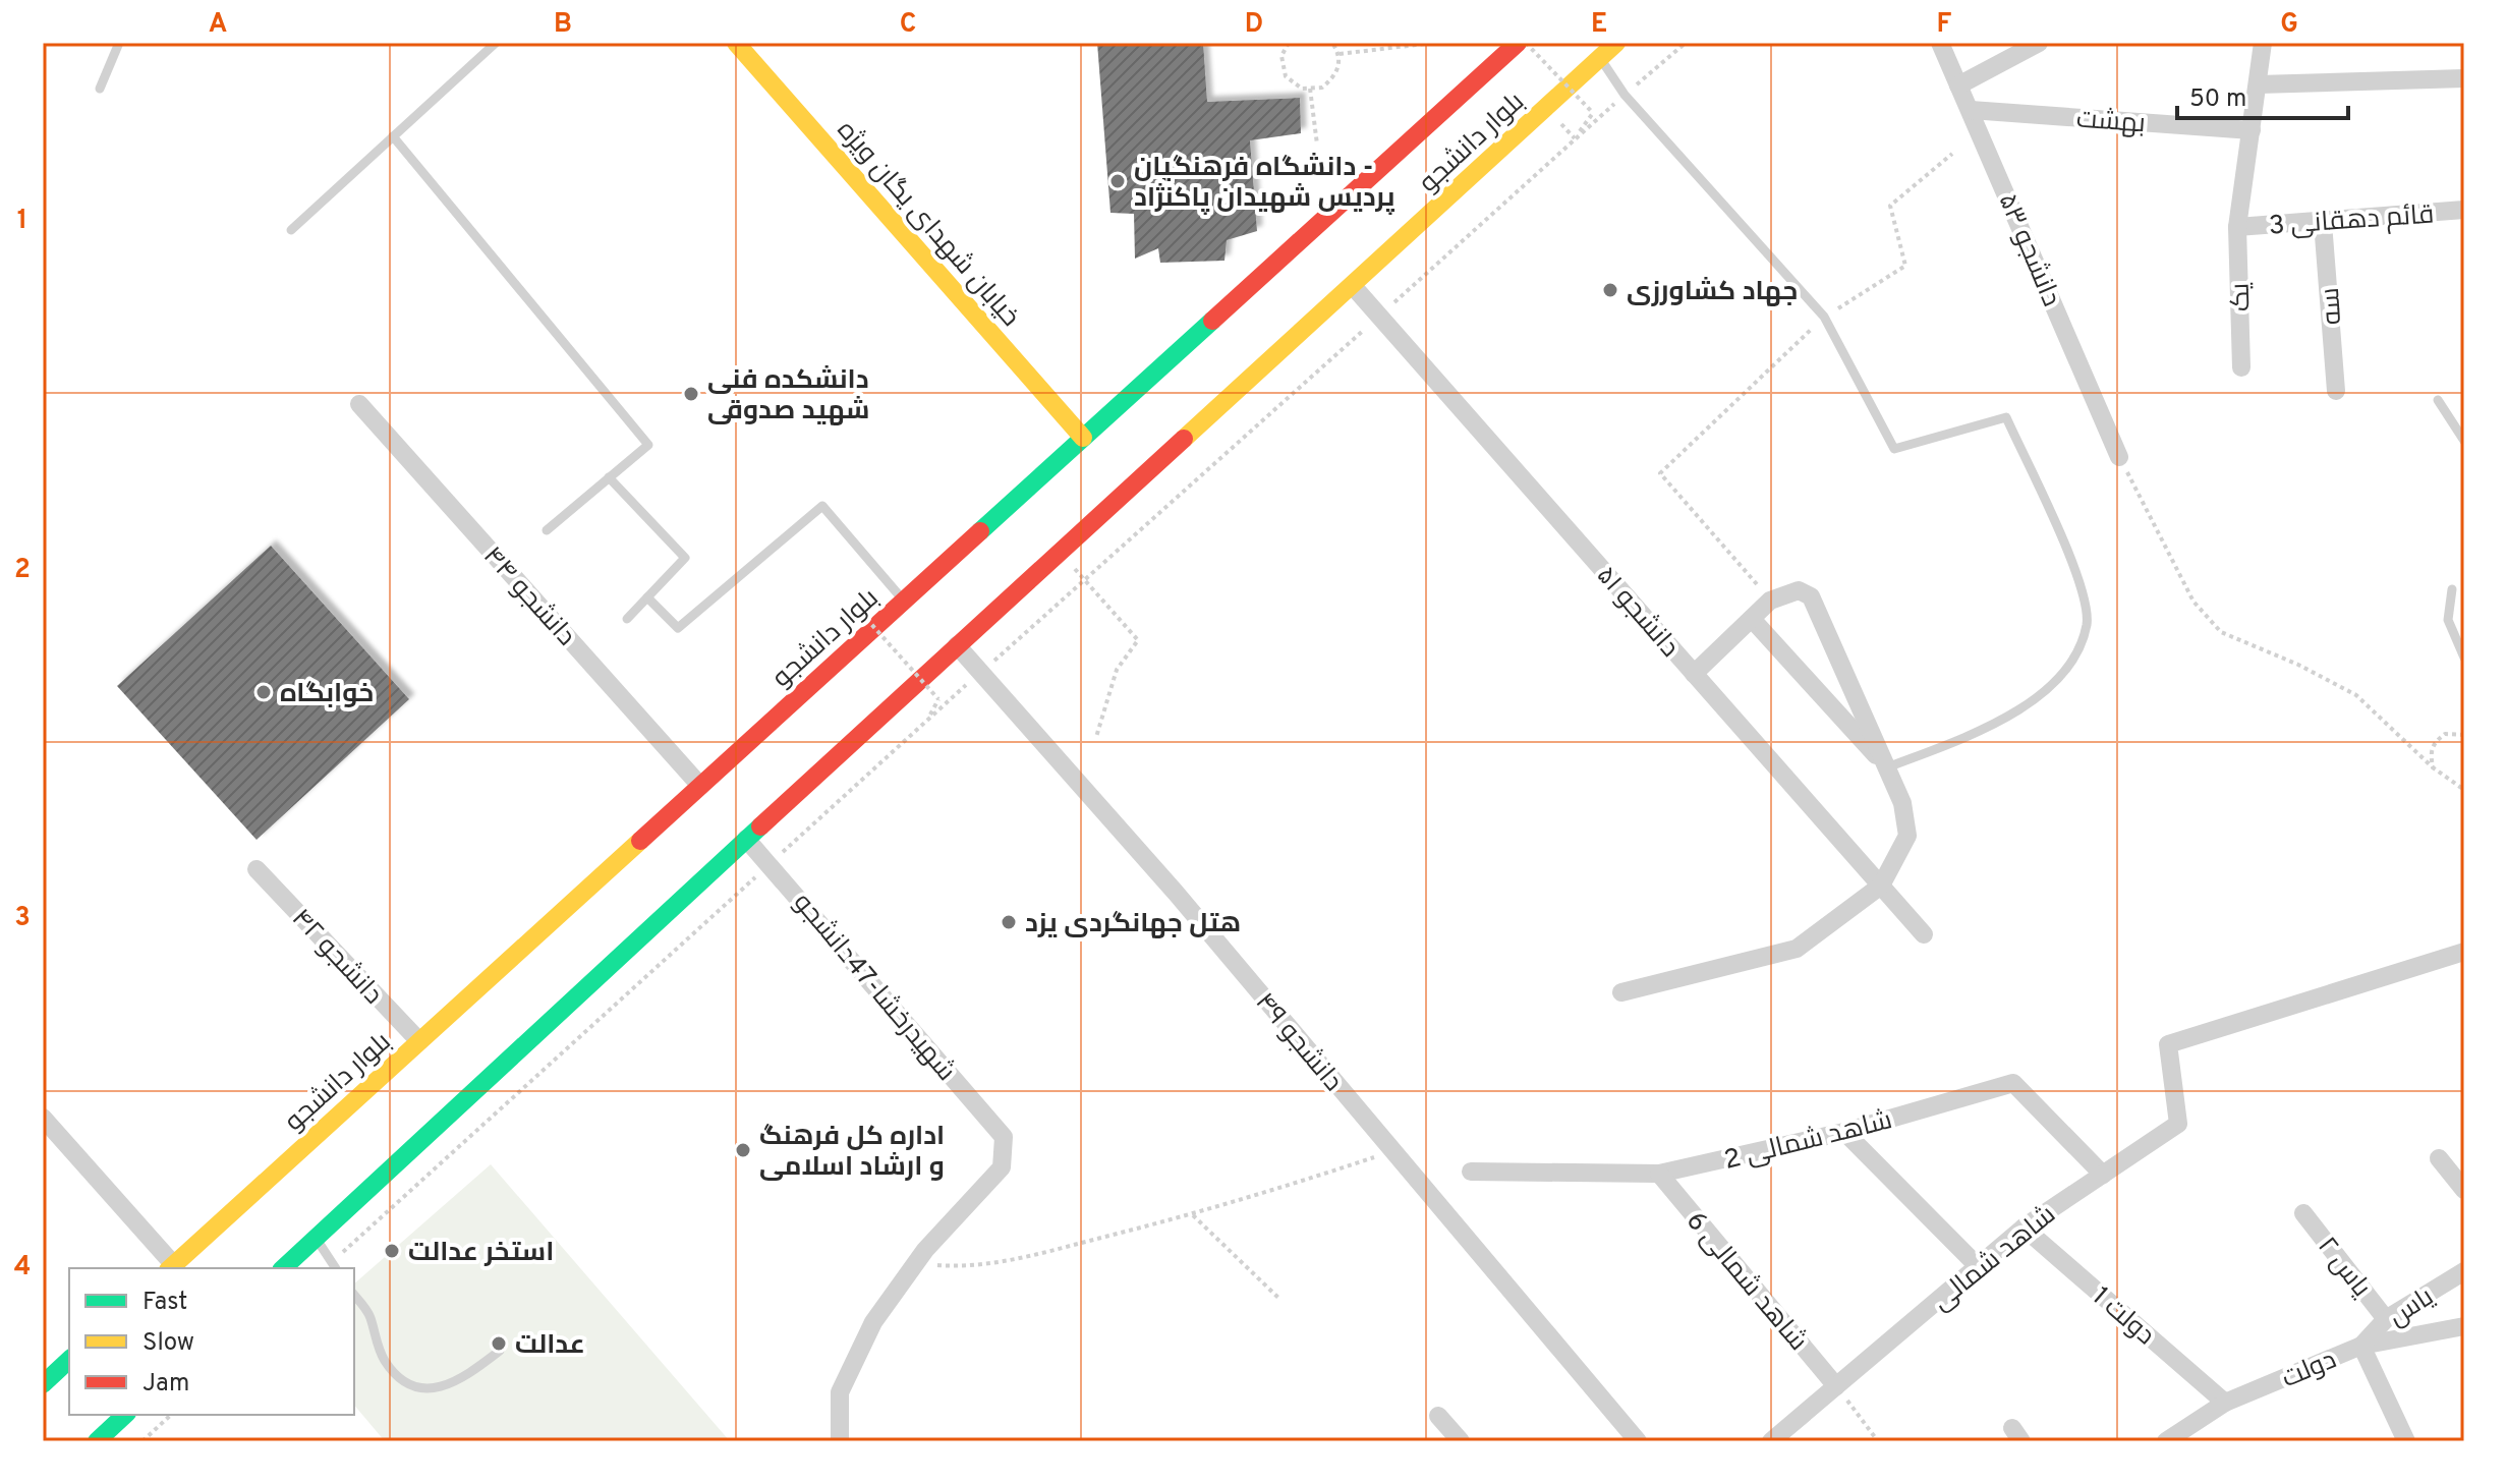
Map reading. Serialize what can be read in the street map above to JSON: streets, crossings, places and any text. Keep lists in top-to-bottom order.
{
  "streets": {
    "main road": ["بلوار دانشجو", "خیابان شهدای یگان ویژه"],
    "street": [
      "بهشت",
      "قائم دهقانی 3",
      "دانشجو ۵۳",
      "یک",
      "سه",
      "دانشجو ۴۴",
      "دانشجو ۵۱",
      "دانشجو ۴۲",
      "شهیدرخشا-47دانشجو",
      "دانشجو ۴۹",
      "شاهد شمالی 2",
      "شاهد شمالی",
      "یاس ۲",
      "شاهد شمالی 6",
      "یاس",
      "دولت 1",
      "دولت"
    ]
  },
  "crossings": [
    ["بهشت", "دانشجو ۵۳"],
    ["بهشت", "یک"],
    ["بلوار دانشجو", "خیابان شهدای یگان ویژه"],
    ["بلوار دانشجو", "دانشجو ۴۴"],
    ["بلوار دانشجو", "دانشجو ۵۱"],
    ["بلوار دانشجو", "دانشجو ۴۲"],
    ["بلوار دانشجو", "شهیدرخشا-47دانشجو"],
    ["بلوار دانشجو", "دانشجو ۴۹"],
    ["قائم دهقانی 3", "یک"],
    ["قائم دهقانی 3", "سه"],
    ["شاهد شمالی 2", "شاهد شمالی"],
    ["شاهد شمالی 2", "شاهد شمالی 6"],
    ["شاهد شمالی", "شاهد شمالی 6"],
    ["شاهد شمالی", "دولت 1"],
    ["یاس ۲", "یاس"],
    ["یاس", "دولت"],
    ["دولت 1", "دولت"]
  ],
  "places": [
    "دانشگاه فرهنگیان - پردیس شهیدان پاکنژاد",
    "جهاد کشاورزی",
    "دانشکده فنی شهید صدوقی",
    "خوابگاه",
    "هتل جهانگردی یزد",
    "اداره کل فرهنگ و ارشاد اسلامی",
    "استخر عدالت",
    "عدالت"
  ],
  "legend": ["Fast", "Slow", "Jam"],
  "scale_bar": "50 m",
  "grid": {
    "columns": [
      "A",
      "B",
      "C",
      "D",
      "E",
      "F",
      "G"
    ],
    "rows": [
      "1",
      "2",
      "3",
      "4"
    ]
  }
}
